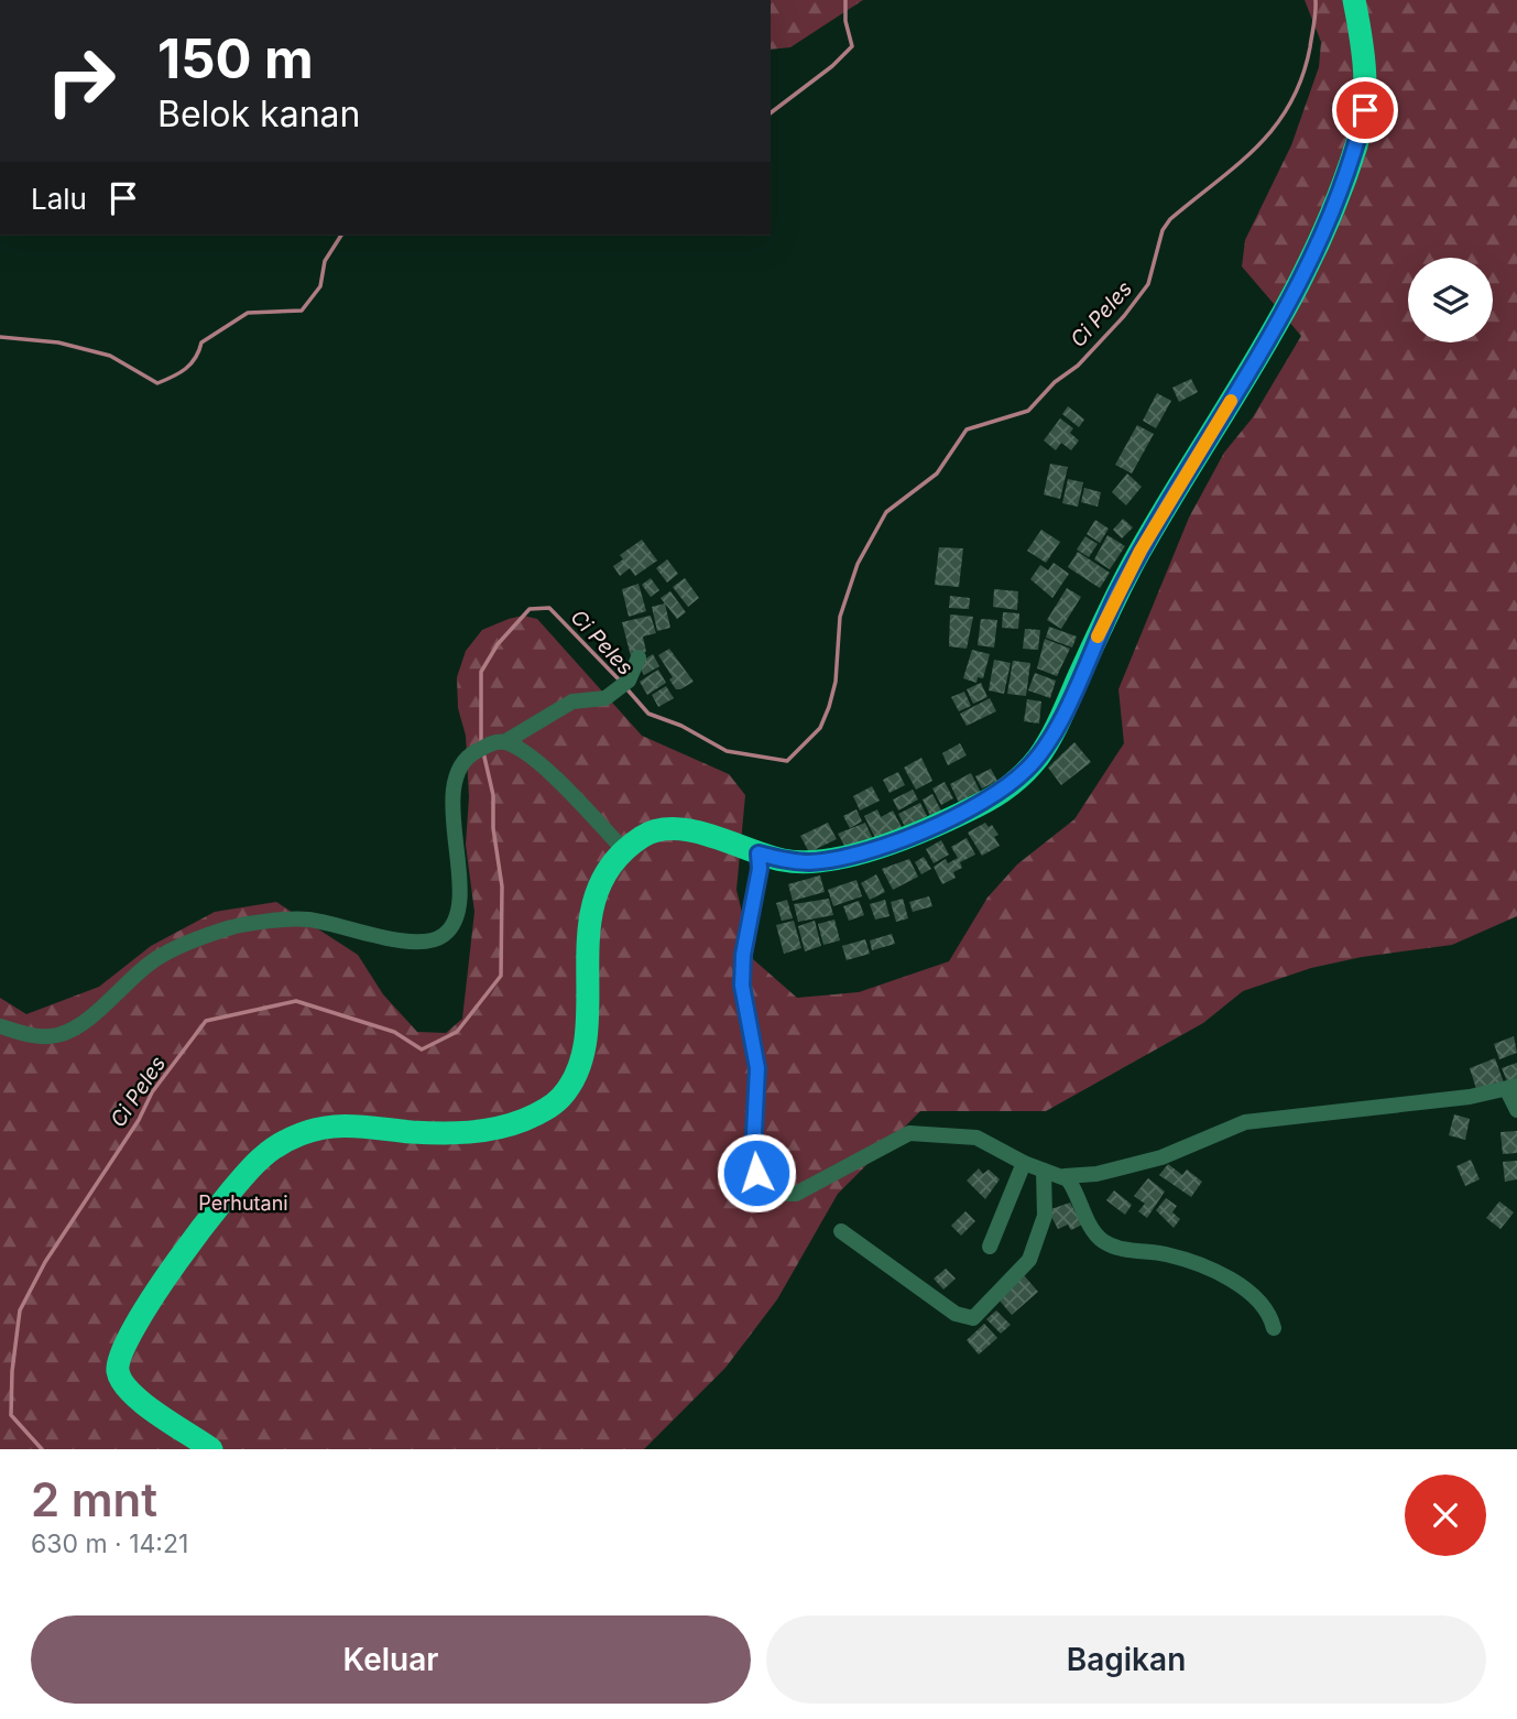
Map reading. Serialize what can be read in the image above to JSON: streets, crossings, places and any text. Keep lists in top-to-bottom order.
{
  "water": ["Ci Peles"],
  "parks": ["Perhutani"],
  "page": {
    "turn": ["150 m", "Belok kanan"],
    "then": "Lalu",
    "heading": ["2 mnt", "630 m · 14:21"],
    "buttons": ["Keluar", "Bagikan"]
  }
}
